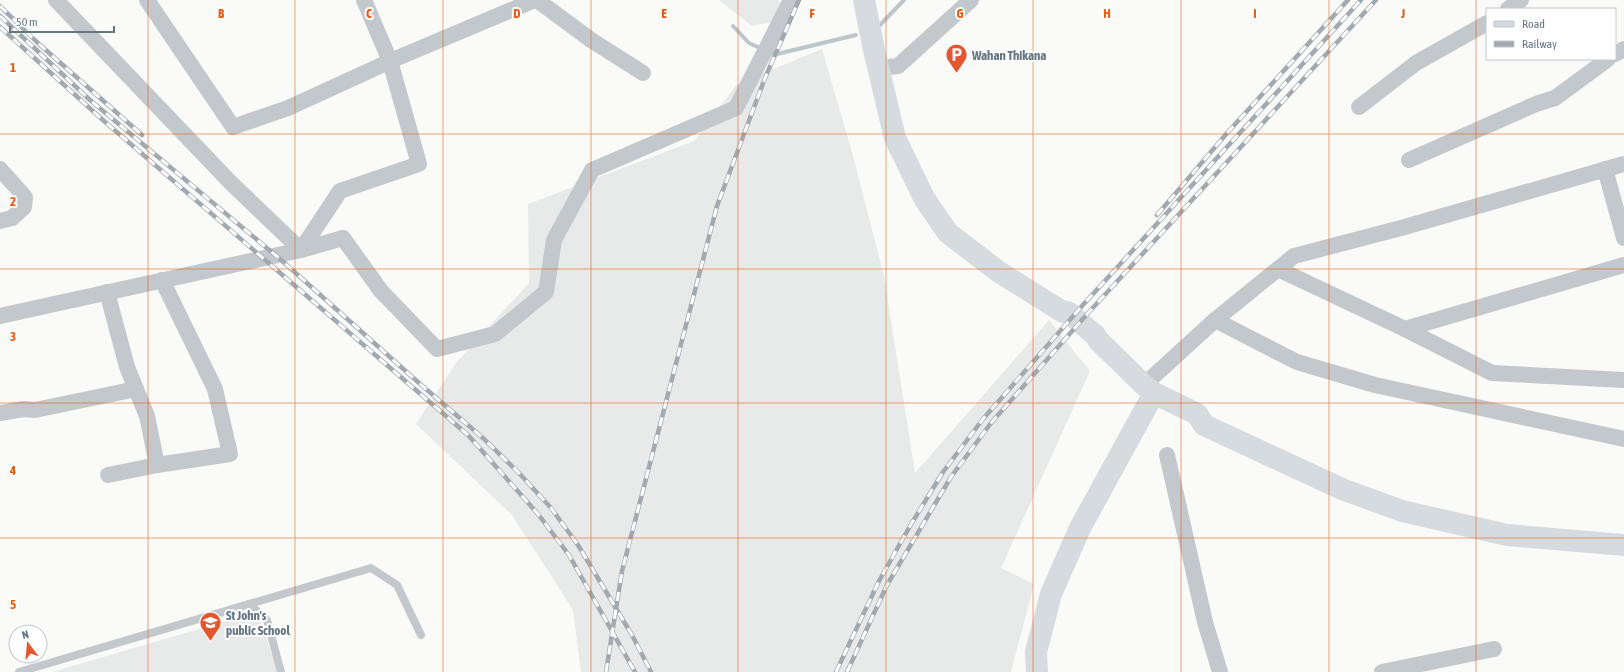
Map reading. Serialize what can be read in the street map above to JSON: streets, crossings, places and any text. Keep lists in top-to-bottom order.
{
  "places": {
    "parking": ["Wahan Thikana"],
    "school or university": ["St John's public School"]
  },
  "legend": ["Road", "Railway"],
  "scale_bar": "50 m",
  "north": "top",
  "grid": {
    "columns": [
      "B",
      "C",
      "D",
      "E",
      "F",
      "G",
      "H",
      "I",
      "J"
    ],
    "rows": [
      "1",
      "2",
      "3",
      "4",
      "5"
    ]
  }
}
